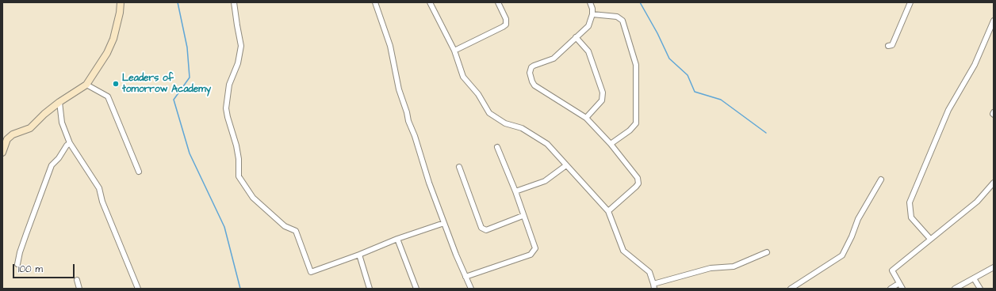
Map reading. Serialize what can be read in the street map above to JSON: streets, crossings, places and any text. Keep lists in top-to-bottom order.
{
  "places": ["Leaders of tomorrow Academy"],
  "scale_bar": "100 m"
}
